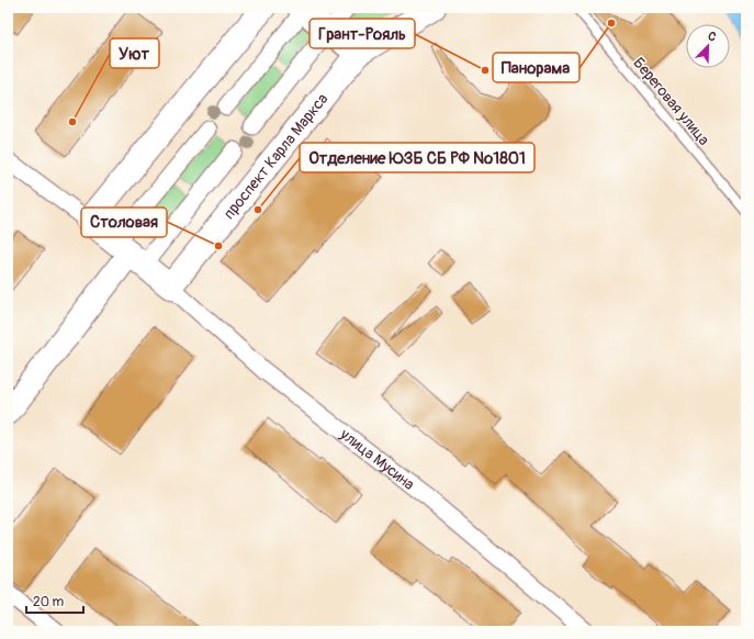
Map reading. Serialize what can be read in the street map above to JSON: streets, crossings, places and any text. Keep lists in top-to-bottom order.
{
  "streets": {
    "street": ["проспект Карла Маркса", "улица Мусина"],
    "lane": ["Береговая улица"]
  },
  "crossings": [
    ["проспект Карла Маркса", "улица Мусина"]
  ],
  "places": [
    "Панорама",
    "Грант-Рояль",
    "Уют",
    "Отделение ЮЗБ СБ РФ №1801",
    "Столовая"
  ],
  "scale_bar": "20 m",
  "north": "top right"
}
